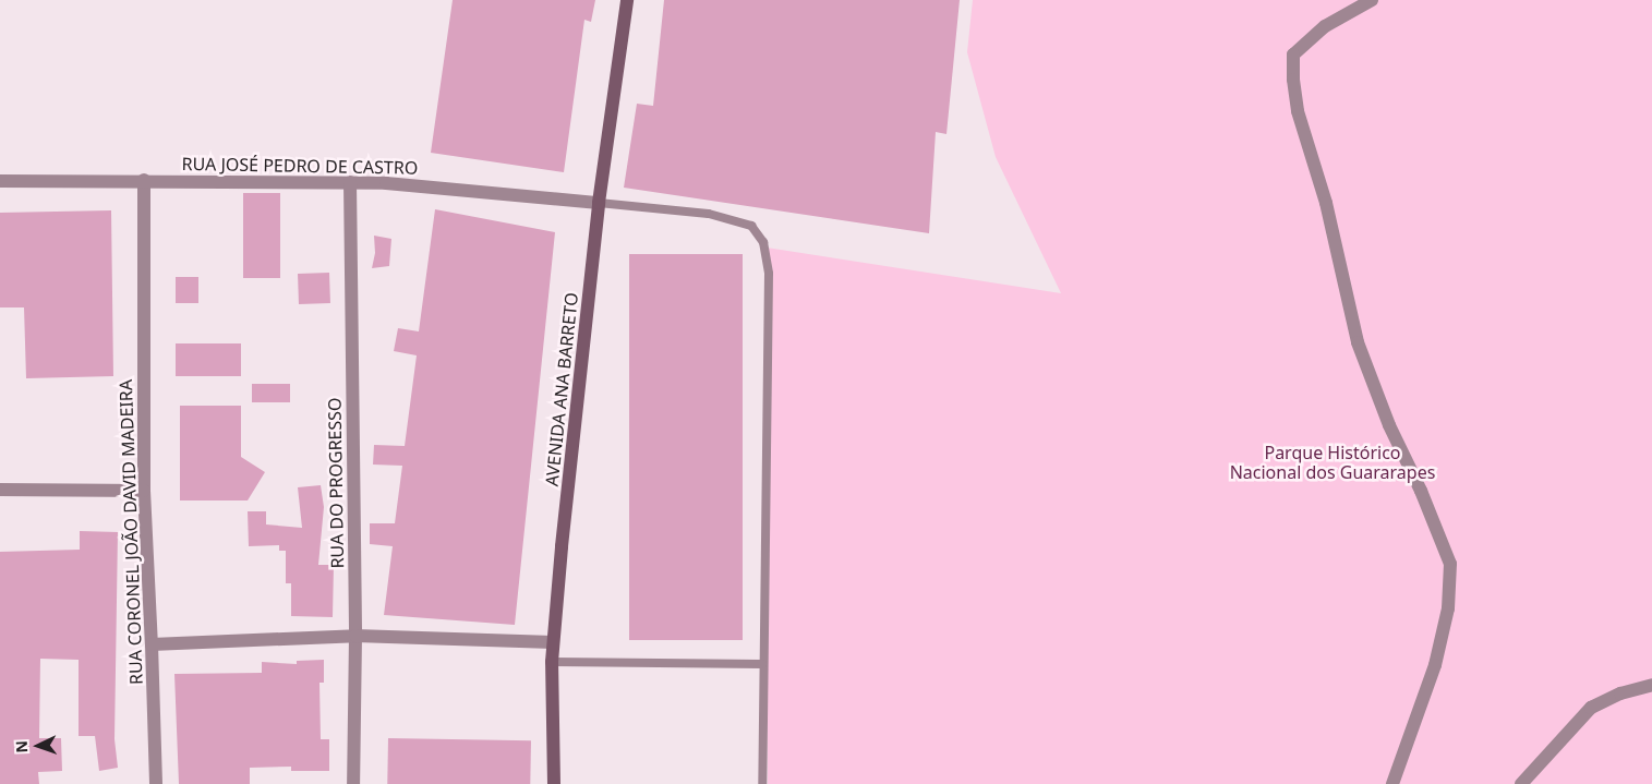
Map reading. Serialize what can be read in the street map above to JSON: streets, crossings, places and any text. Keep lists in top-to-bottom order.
{
  "streets": {
    "street": [
      "RUA JOSÉ PEDRO DE CASTRO",
      "AVENIDA ANA BARRETO",
      "RUA DO PROGRESSO",
      "RUA CORONEL JOÃO DAVID MADEIRA"
    ]
  },
  "crossings": [
    ["RUA JOSÉ PEDRO DE CASTRO", "AVENIDA ANA BARRETO"],
    ["RUA JOSÉ PEDRO DE CASTRO", "RUA DO PROGRESSO"],
    ["RUA JOSÉ PEDRO DE CASTRO", "RUA CORONEL JOÃO DAVID MADEIRA"]
  ],
  "parks": ["Parque Histórico Nacional dos Guararapes"],
  "north": "left"
}
